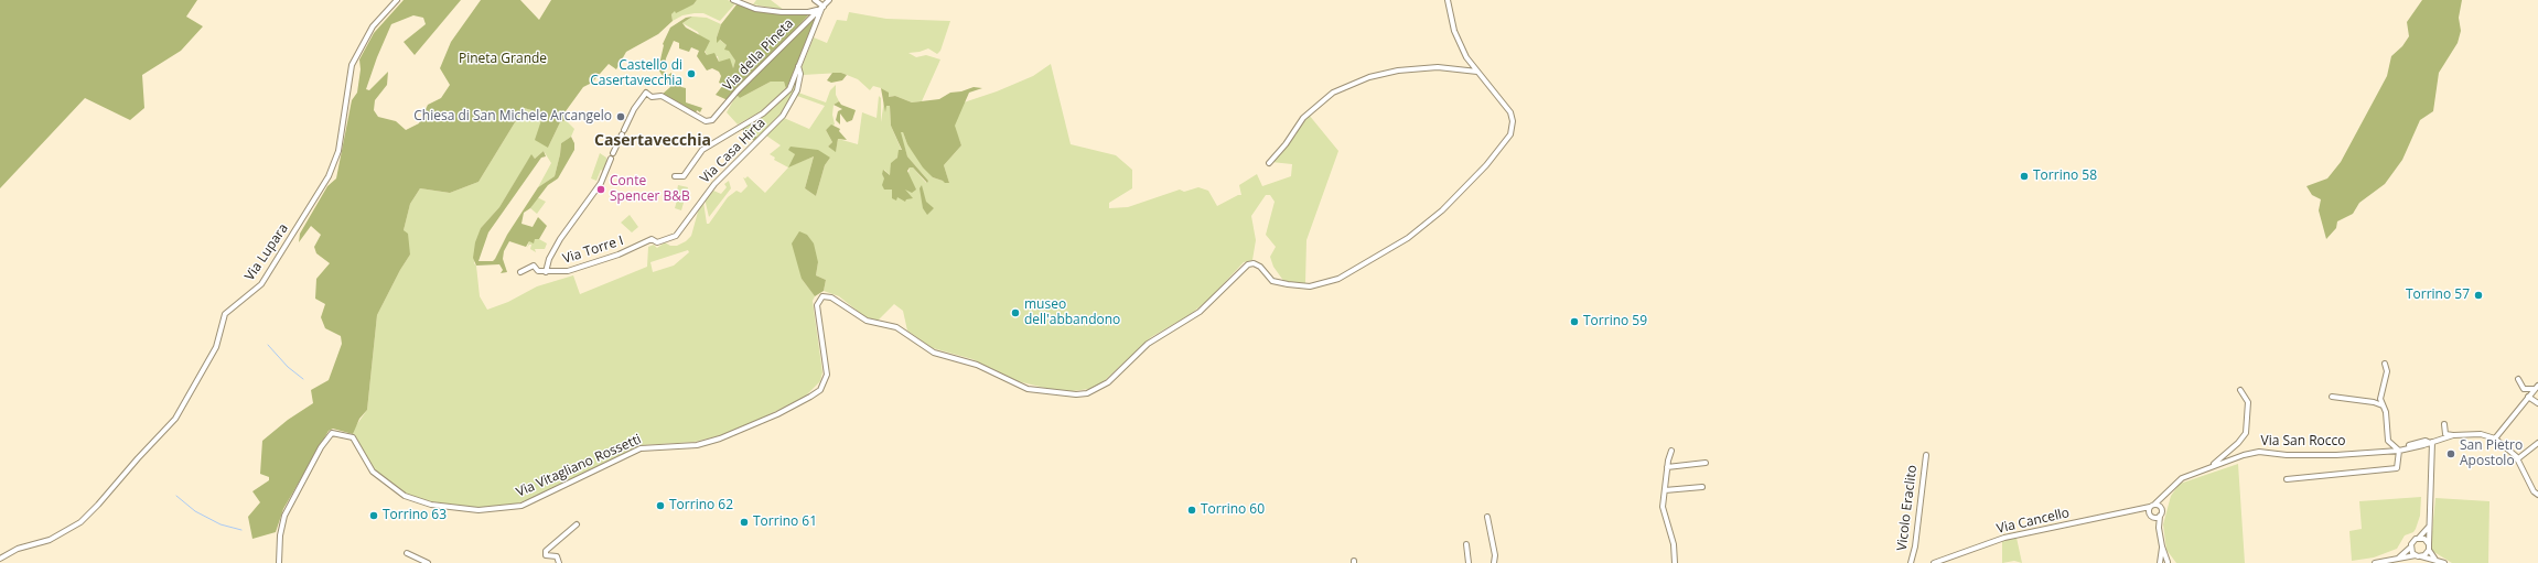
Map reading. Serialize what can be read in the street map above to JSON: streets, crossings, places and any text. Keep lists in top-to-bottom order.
{
  "streets": {
    "street": [
      "Via della Pineta",
      "Via Casa Hirta",
      "Via Torre I",
      "Via Lupara",
      "Via San Rocco",
      "Via Vitagliano Rossetti",
      "Vicolo Eraclito",
      "Via Cancello"
    ]
  },
  "crossings": [
    ["Via Casa Hirta", "Via Torre I"],
    ["Via San Rocco", "Via Cancello"]
  ],
  "districts": ["Casertavecchia"],
  "parks": ["Pineta Grande"],
  "places": [
    "Castello di Casertavecchia",
    "Chiesa di San Michele Arcangelo",
    "Torrino 58",
    "Conte Spencer B&B",
    "Torrino 57",
    "museo dell'abbandono",
    "Torrino 59",
    "San Pietro Apostolo",
    "Torrino 62",
    "Torrino 60",
    "Torrino 63",
    "Torrino 61"
  ]
}
